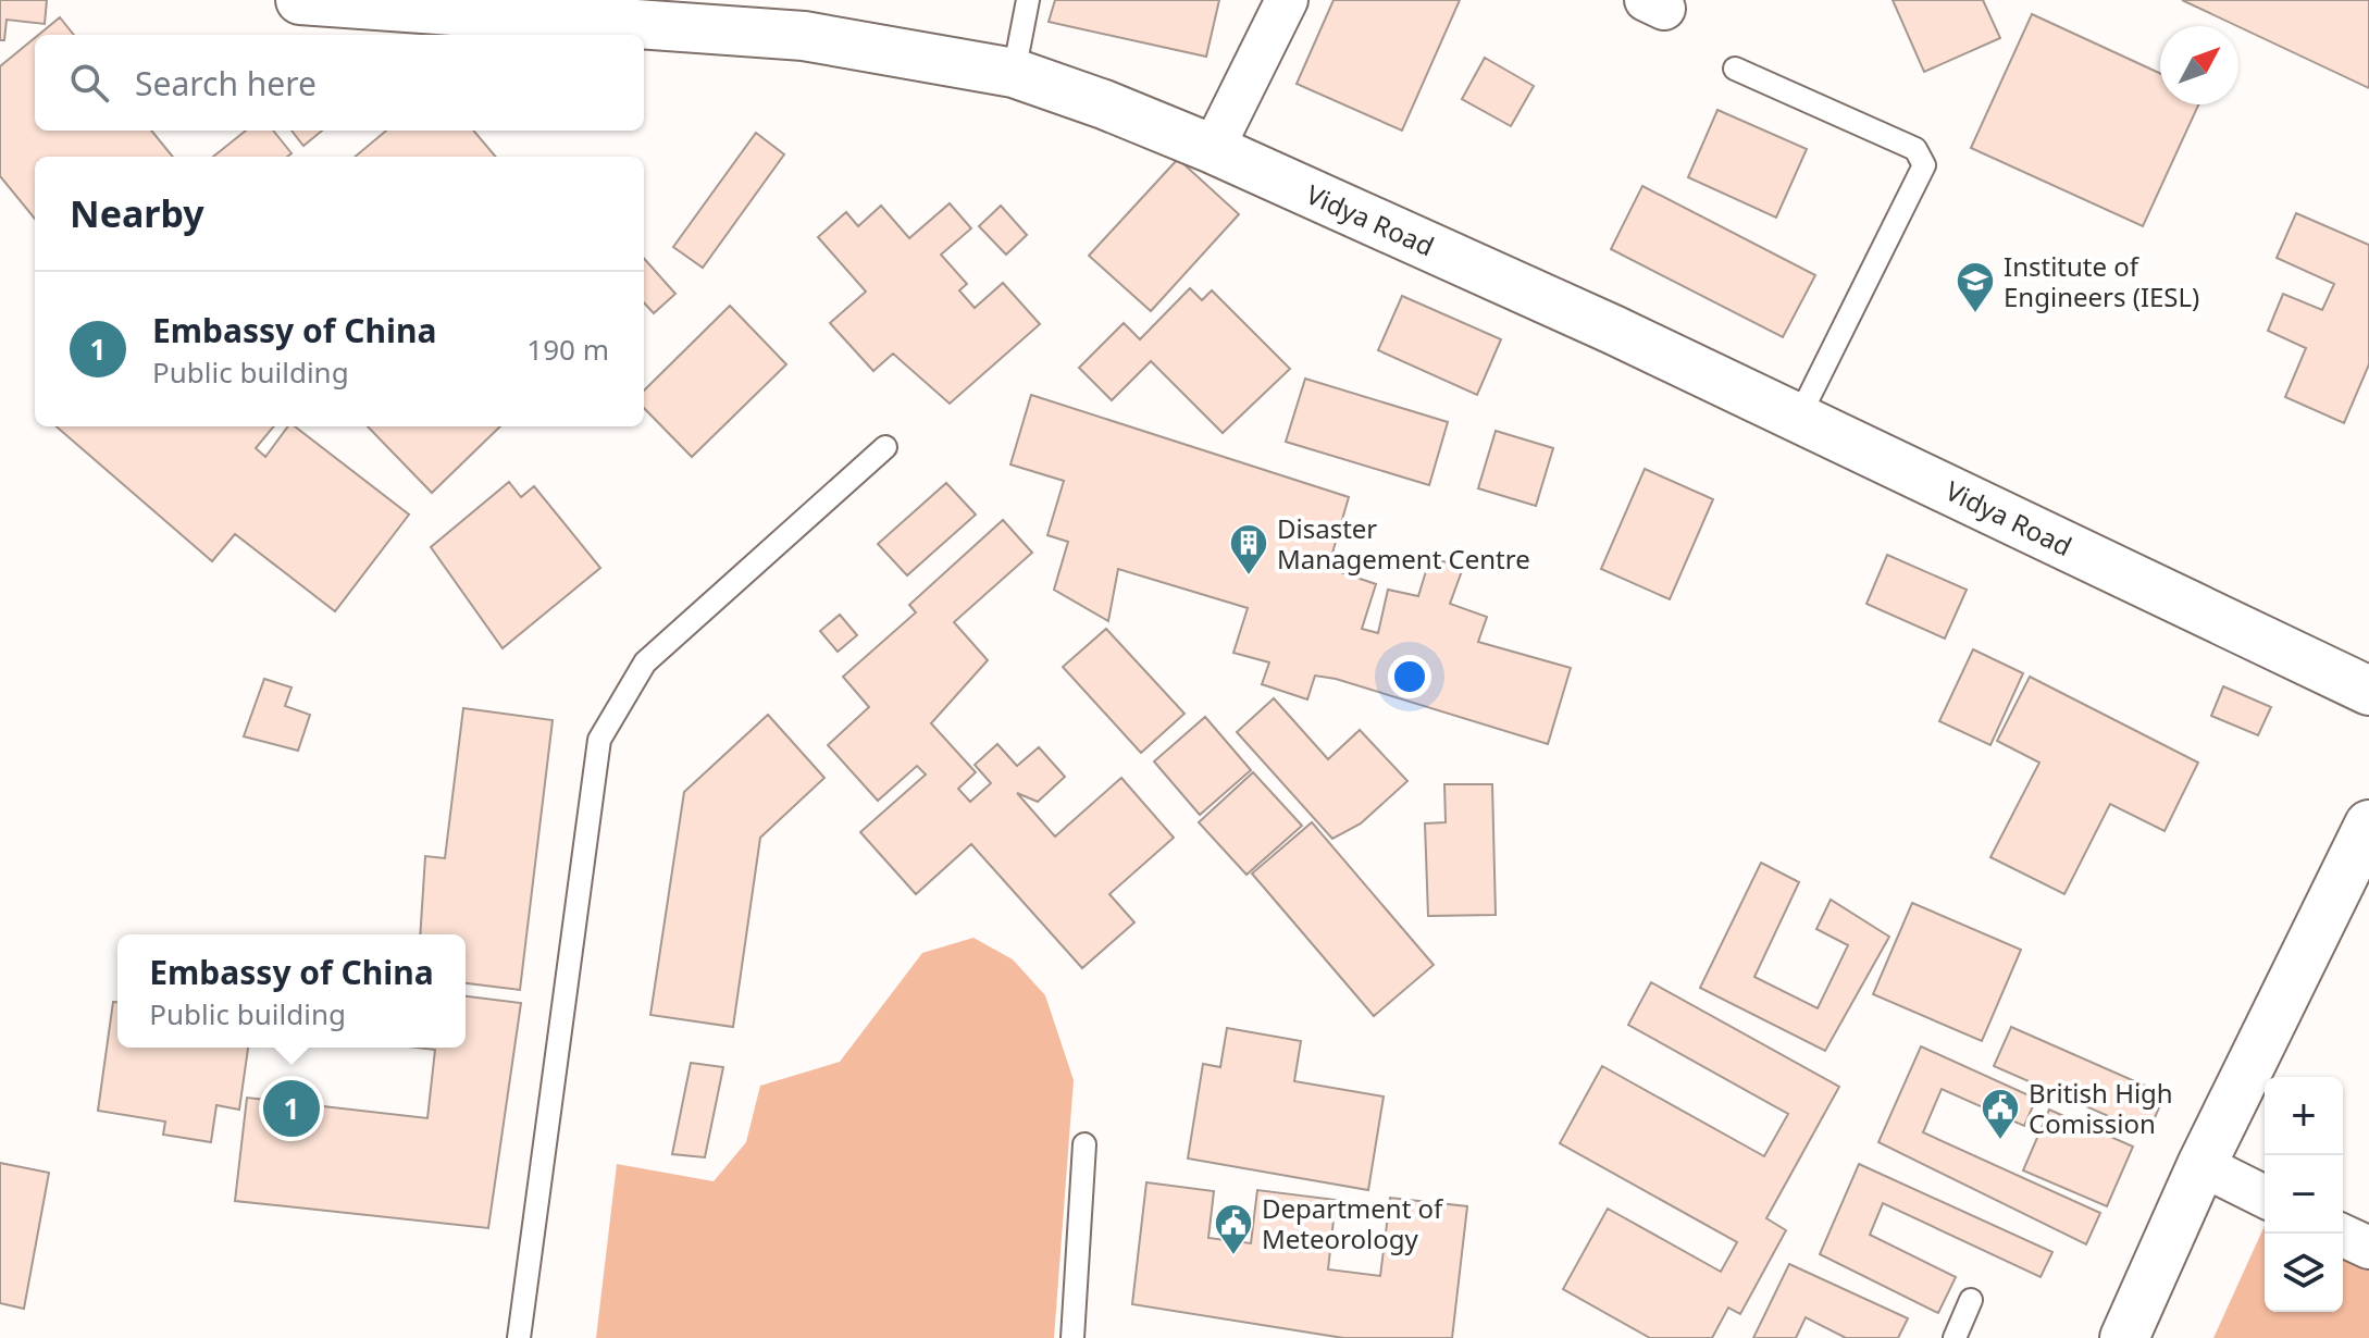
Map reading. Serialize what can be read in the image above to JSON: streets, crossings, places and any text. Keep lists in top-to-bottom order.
{
  "streets": {
    "street": ["Vidya Road"]
  },
  "places": {
    "school or university": ["Institute of Engineers (IESL)"],
    "building": ["Disaster Management Centre"],
    "public building": ["British High Comission", "Department of Meteorology"]
  },
  "north": "top right",
  "page": {
    "search": "Search here",
    "heading": "Nearby",
    "list": [
      {
        "mark": "1",
        "name": "Embassy of China",
        "note": "Public building",
        "value": "190 m"
      }
    ],
    "popup": ["Embassy of China", "Public building"],
    "pins": "1",
    "map_buttons": ["+", "−"]
  }
}
